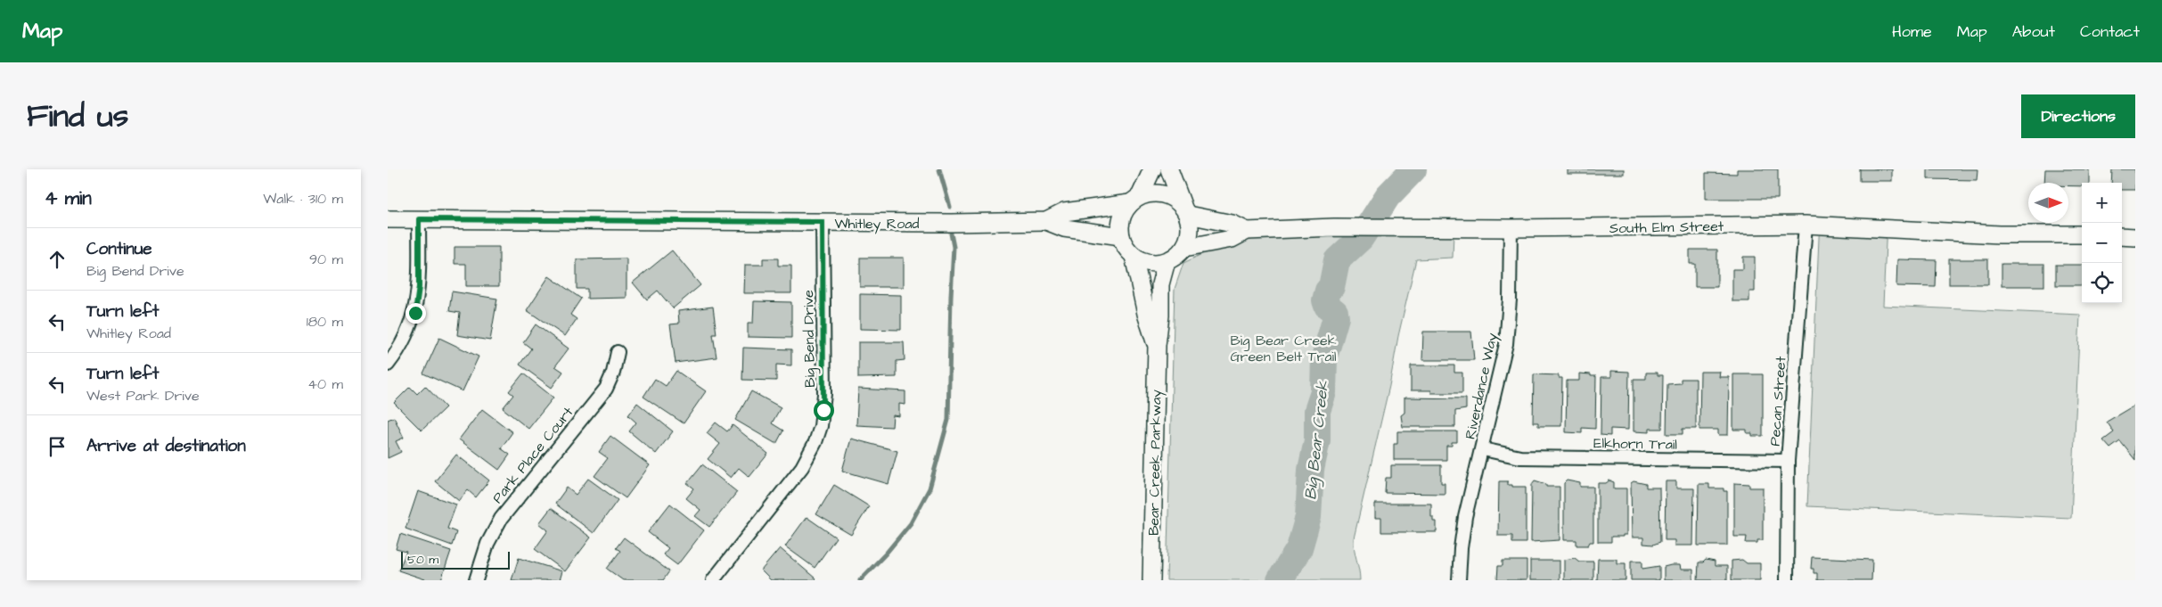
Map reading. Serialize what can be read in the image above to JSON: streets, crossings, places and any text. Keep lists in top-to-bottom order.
{
  "streets": {
    "street": [
      "Whitley Road",
      "South Elm Street",
      "Big Bend Drive",
      "Riverdance Way",
      "Pecan Street",
      "Elkhorn Trail",
      "Park Place Court",
      "Bear Creek Parkway"
    ]
  },
  "crossings": [
    ["Whitley Road", "South Elm Street"],
    ["Whitley Road", "Big Bend Drive"],
    ["Whitley Road", "Bear Creek Parkway"],
    ["South Elm Street", "Riverdance Way"],
    ["South Elm Street", "Pecan Street"],
    ["South Elm Street", "Bear Creek Parkway"],
    ["Riverdance Way", "Elkhorn Trail"],
    ["Pecan Street", "Elkhorn Trail"]
  ],
  "water": ["Big Bear Creek"],
  "parks": ["Big Bear Creek Green Belt Trail"],
  "scale_bar": "50 m",
  "north": "right",
  "page": {
    "header": "Map",
    "nav": [
      "Home",
      "Map",
      "About",
      "Contact"
    ],
    "title": "Find us",
    "buttons": "Directions",
    "heading": ["4 min", "Walk · 310 m"],
    "map_buttons": ["+", "−"],
    "list": [
      ["Continue", "Big Bend Drive", "90 m"],
      ["Turn left", "Whitley Road", "180 m"],
      ["Turn left", "West Park Drive", "40 m"],
      "Arrive at destination"
    ],
    "scale": "50 m"
  }
}
